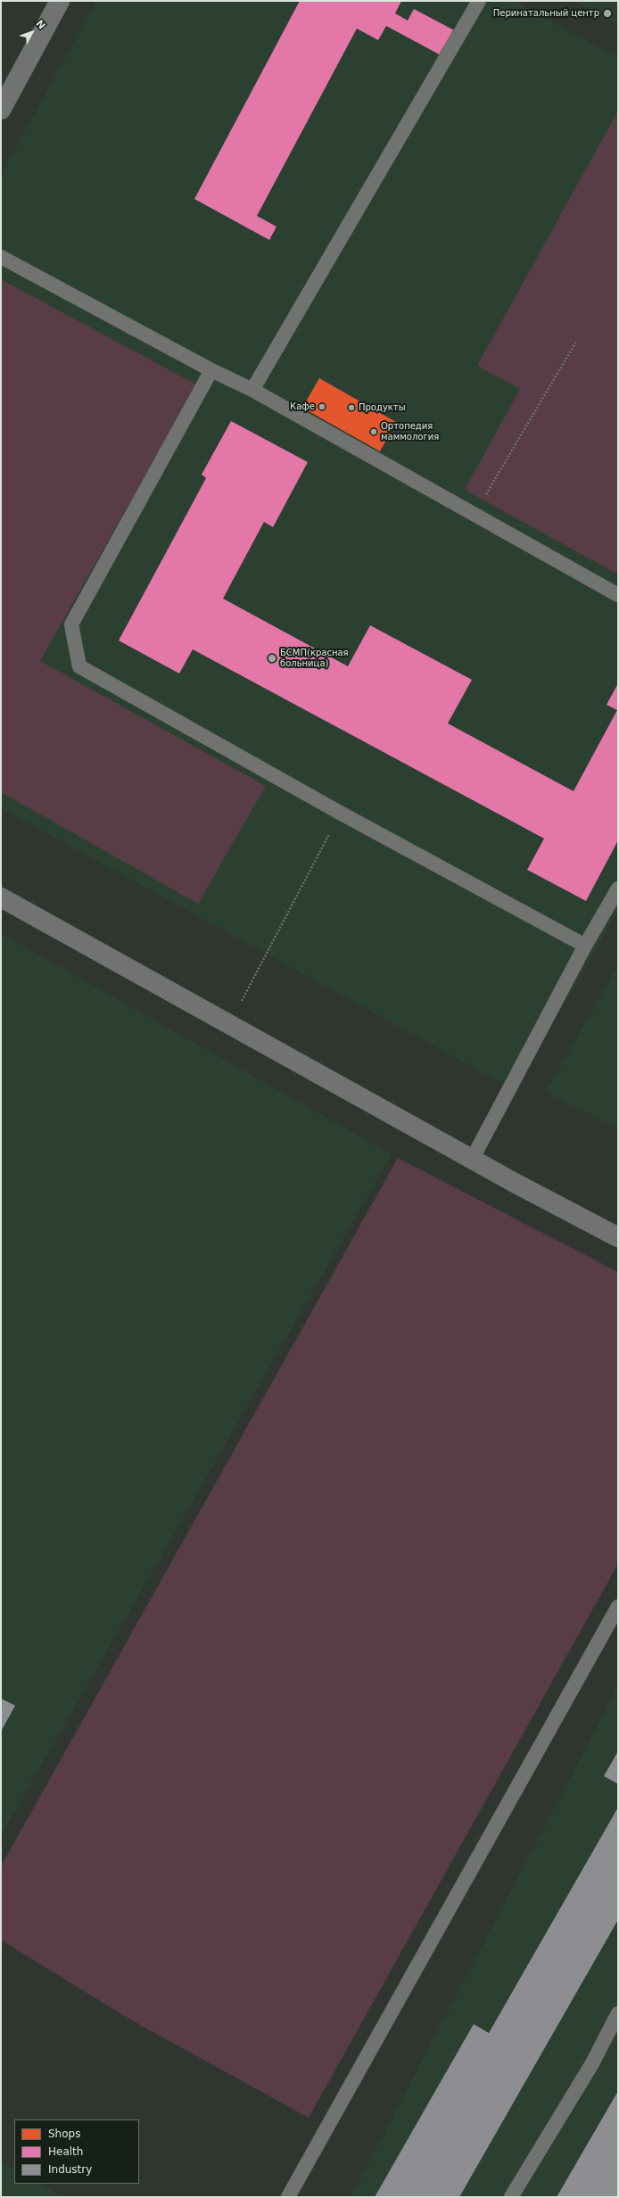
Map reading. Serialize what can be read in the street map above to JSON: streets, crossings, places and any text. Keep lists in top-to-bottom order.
{
  "places": [
    "Перинатальный центр",
    "Кафе",
    "Продукты",
    "Ортопедия маммология",
    "БСМП(красная больница)"
  ],
  "legend": ["Shops", "Health", "Industry"],
  "north": "top right"
}
